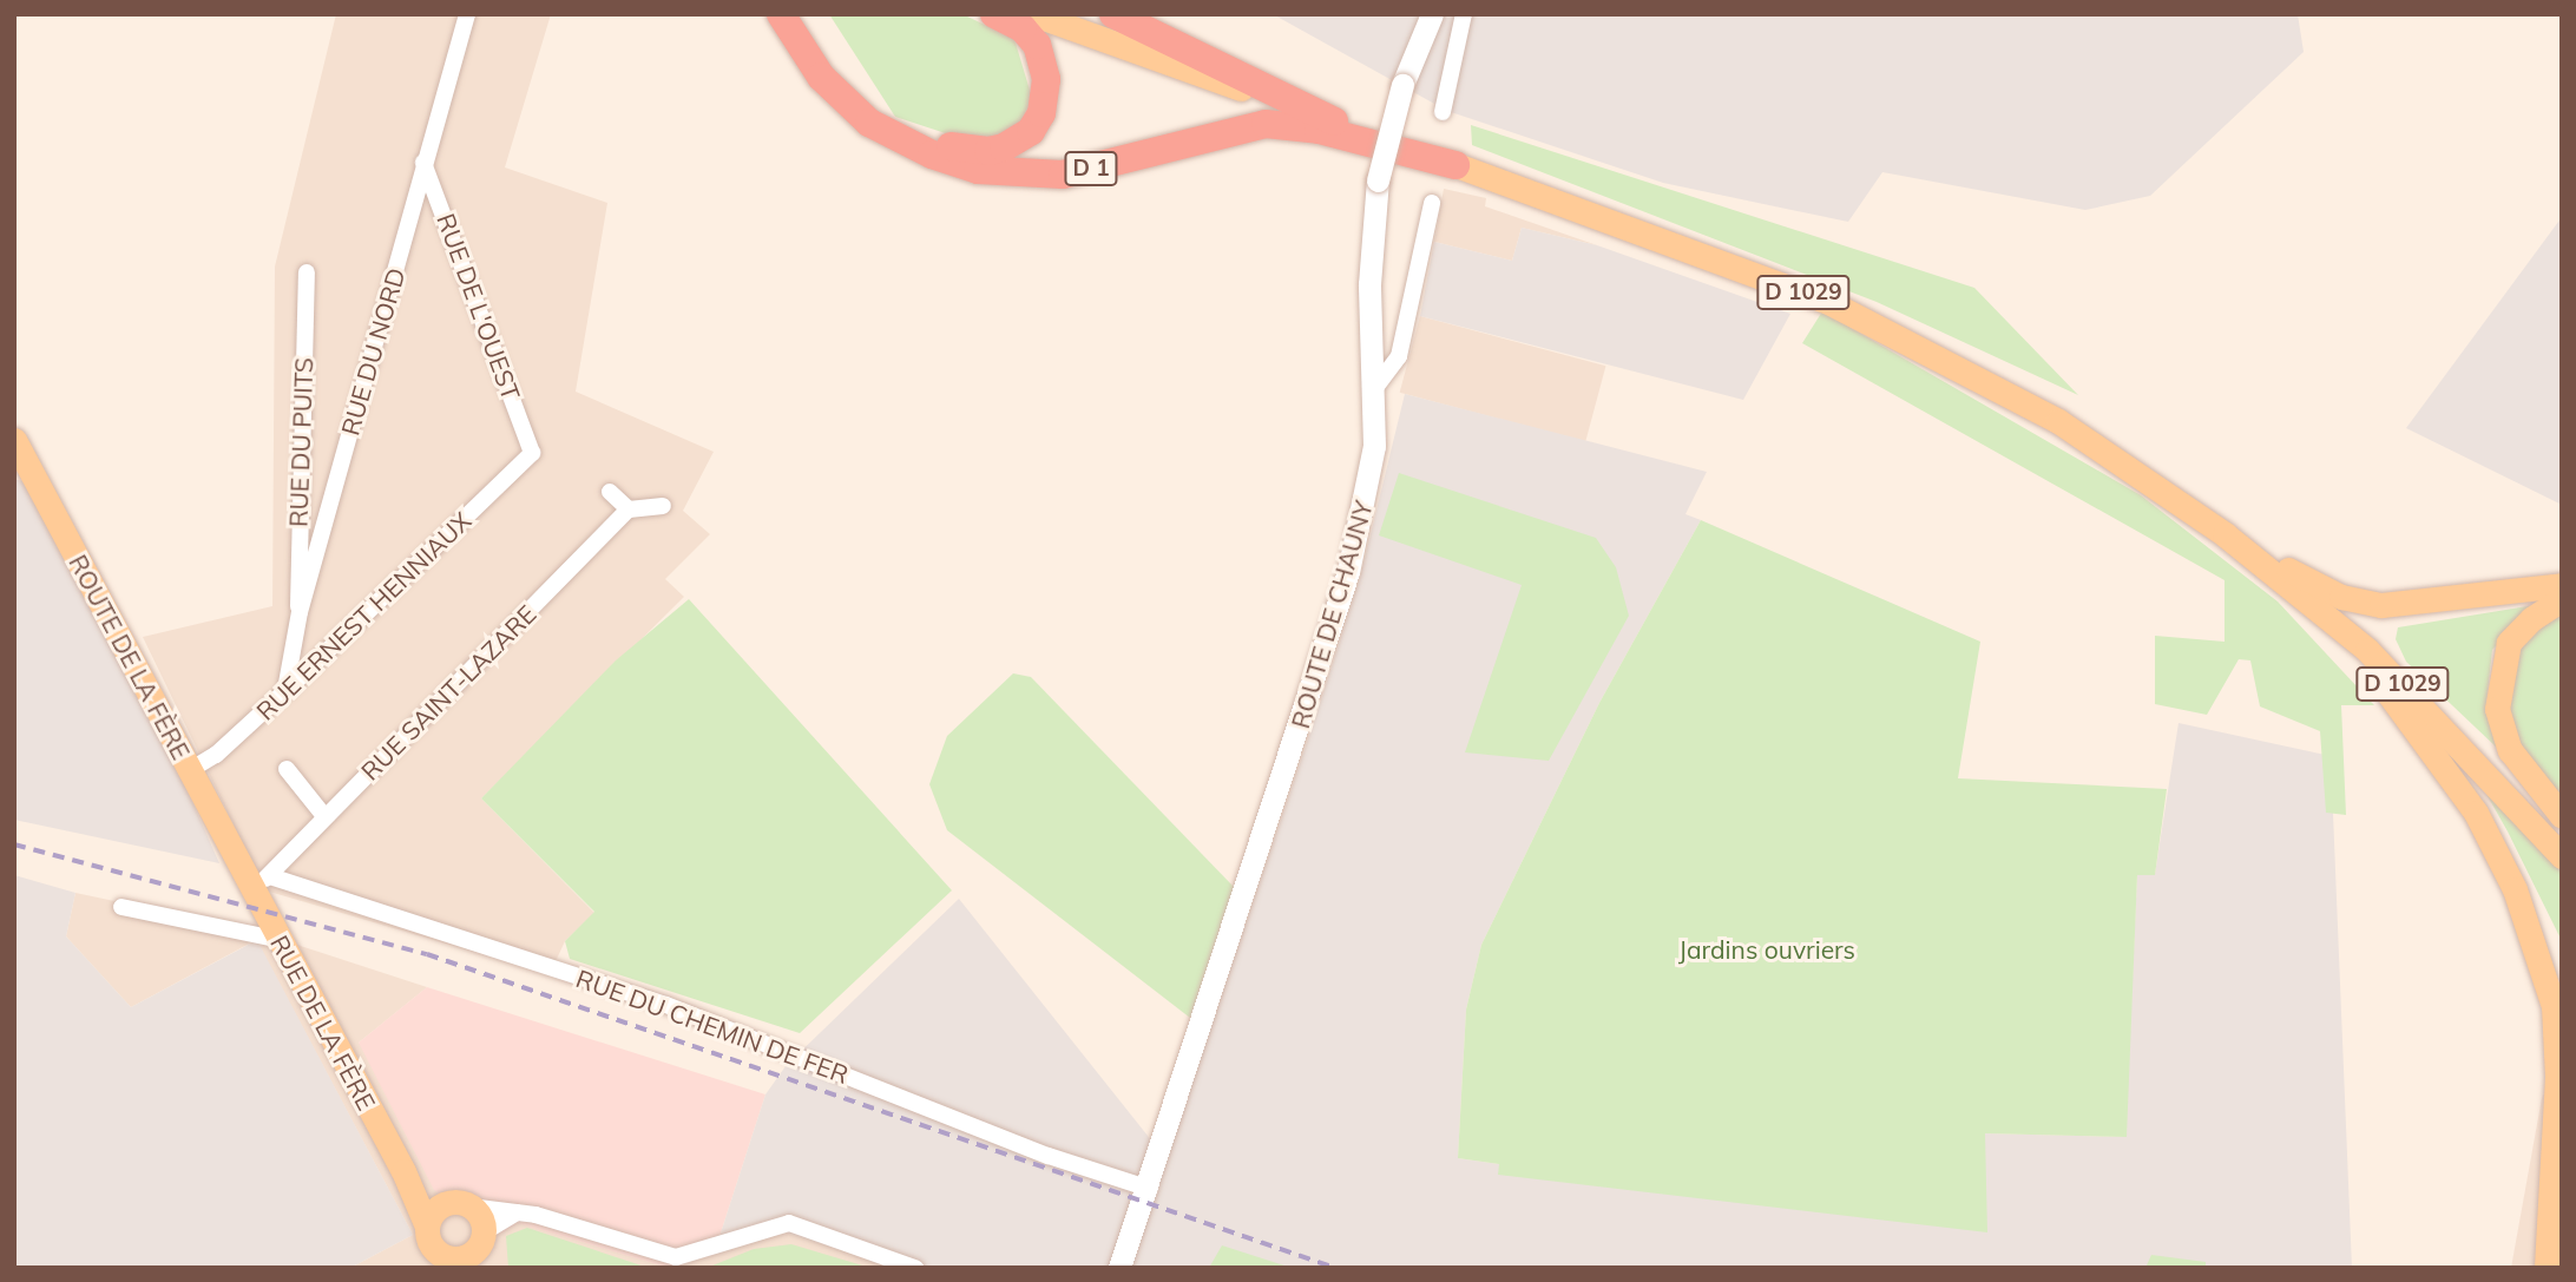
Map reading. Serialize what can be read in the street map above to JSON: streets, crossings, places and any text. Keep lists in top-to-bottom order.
{
  "streets": {
    "highway": ["D 1"],
    "main road": ["D 1029", "ROUTE DE LA FÈRE", "RUE DE LA FÈRE"],
    "street": [
      "RUE DE L'OUEST",
      "RUE DU NORD",
      "RUE DU PUITS",
      "ROUTE DE CHAUNY",
      "RUE ERNEST HENNIAUX",
      "RUE SAINT-LAZARE",
      "RUE DU CHEMIN DE FER"
    ]
  },
  "crossings": [
    ["D 1", "D 1029"],
    ["RUE DE L'OUEST", "RUE DU NORD"],
    ["RUE DE L'OUEST", "RUE ERNEST HENNIAUX"],
    ["RUE DU NORD", "RUE DU PUITS"],
    ["RUE DU NORD", "RUE ERNEST HENNIAUX"],
    ["ROUTE DE CHAUNY", "RUE DU CHEMIN DE FER"],
    ["RUE ERNEST HENNIAUX", "ROUTE DE LA FÈRE"],
    ["ROUTE DE LA FÈRE", "RUE SAINT-LAZARE"],
    ["ROUTE DE LA FÈRE", "RUE DE LA FÈRE"],
    ["ROUTE DE LA FÈRE", "RUE DU CHEMIN DE FER"],
    ["RUE SAINT-LAZARE", "RUE DE LA FÈRE"],
    ["RUE SAINT-LAZARE", "RUE DU CHEMIN DE FER"],
    ["RUE DE LA FÈRE", "RUE DU CHEMIN DE FER"]
  ],
  "parks": ["Jardins ouvriers"]
}
